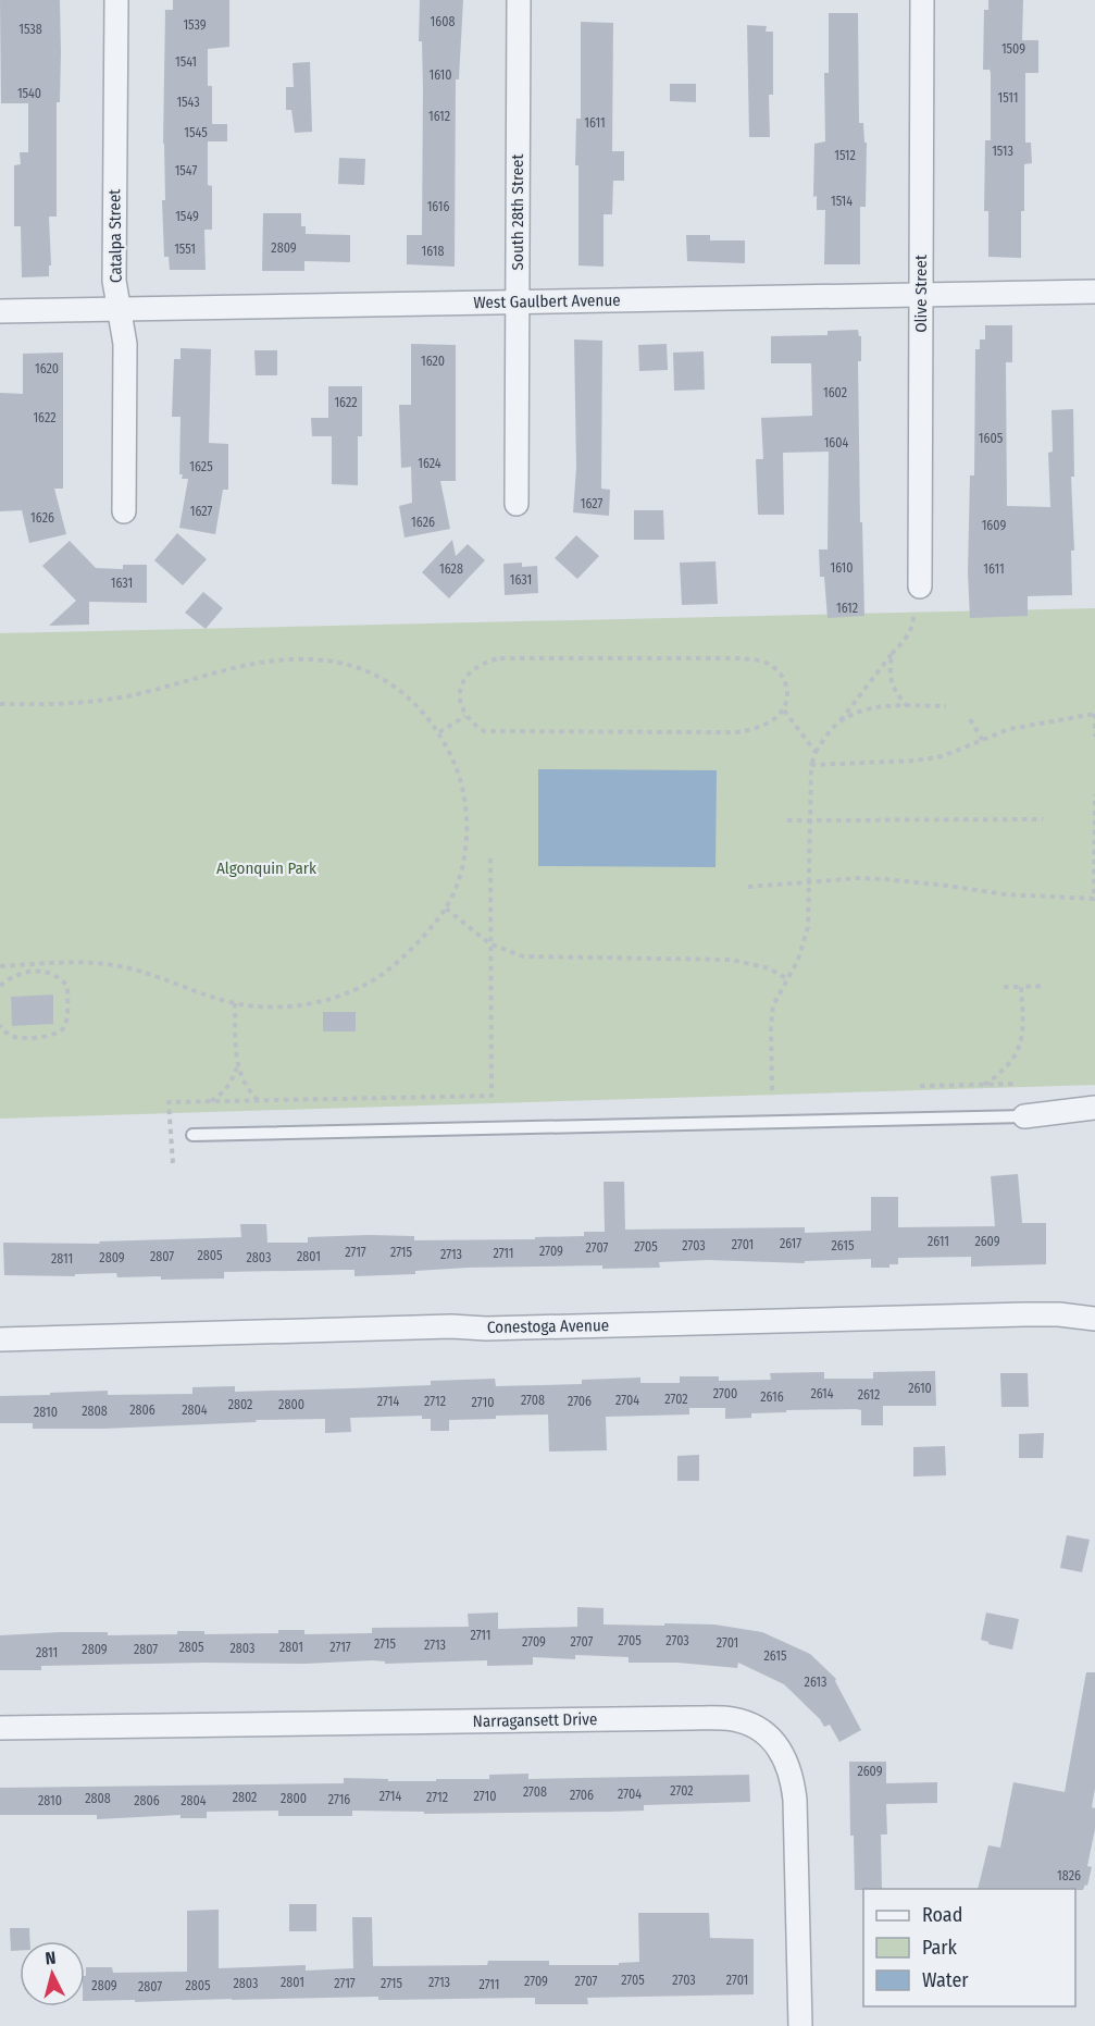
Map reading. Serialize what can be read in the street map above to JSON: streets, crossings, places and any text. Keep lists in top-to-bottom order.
{
  "streets": {
    "street": [
      "South 28th Street",
      "Catalpa Street",
      "Olive Street",
      "West Gaulbert Avenue",
      "Conestoga Avenue",
      "Narragansett Drive"
    ]
  },
  "crossings": [
    ["South 28th Street", "West Gaulbert Avenue"],
    ["Catalpa Street", "West Gaulbert Avenue"],
    ["Olive Street", "West Gaulbert Avenue"]
  ],
  "parks": ["Algonquin Park"],
  "house_numbers": [
    "1608",
    "1539",
    "1538",
    "1509",
    "1541",
    "1610",
    "1540",
    "1511",
    "1543",
    "1612",
    "1611",
    "1545",
    "1513",
    "1512",
    "1547",
    "1514",
    "1616",
    "1549",
    "2809",
    "1551",
    "1618",
    "1620",
    "1620",
    "1602",
    "1622",
    "1622",
    "1605",
    "1604",
    "1624",
    "1625",
    "1627",
    "1627",
    "1626",
    "1626",
    "1609",
    "1610",
    "1628",
    "1611",
    "1631",
    "1631",
    "1612",
    "2611",
    "2609",
    "2617",
    "2701",
    "2703",
    "2615",
    "2705",
    "2707",
    "2709",
    "2717",
    "2715",
    "2711",
    "2713",
    "2805",
    "2807",
    "2801",
    "2809",
    "2803",
    "2811",
    "2610",
    "2700",
    "2614",
    "2612",
    "2616",
    "2702",
    "2708",
    "2704",
    "2714",
    "2712",
    "2706",
    "2710",
    "2802",
    "2800",
    "2806",
    "2804",
    "2808",
    "2810",
    "2711",
    "2705",
    "2703",
    "2709",
    "2707",
    "2701",
    "2715",
    "2713",
    "2805",
    "2801",
    "2717",
    "2803",
    "2809",
    "2807",
    "2811",
    "2615",
    "2613",
    "2609",
    "2702",
    "2708",
    "2704",
    "2706",
    "2714",
    "2710",
    "2802",
    "2712",
    "2808",
    "2800",
    "2716",
    "2810",
    "2806",
    "2804",
    "1826",
    "2705",
    "2703",
    "2701",
    "2709",
    "2707",
    "2801",
    "2713",
    "2803",
    "2717",
    "2715",
    "2711",
    "2809",
    "2805",
    "2807"
  ],
  "legend": ["Road", "Park", "Water"],
  "north": "top"
}
